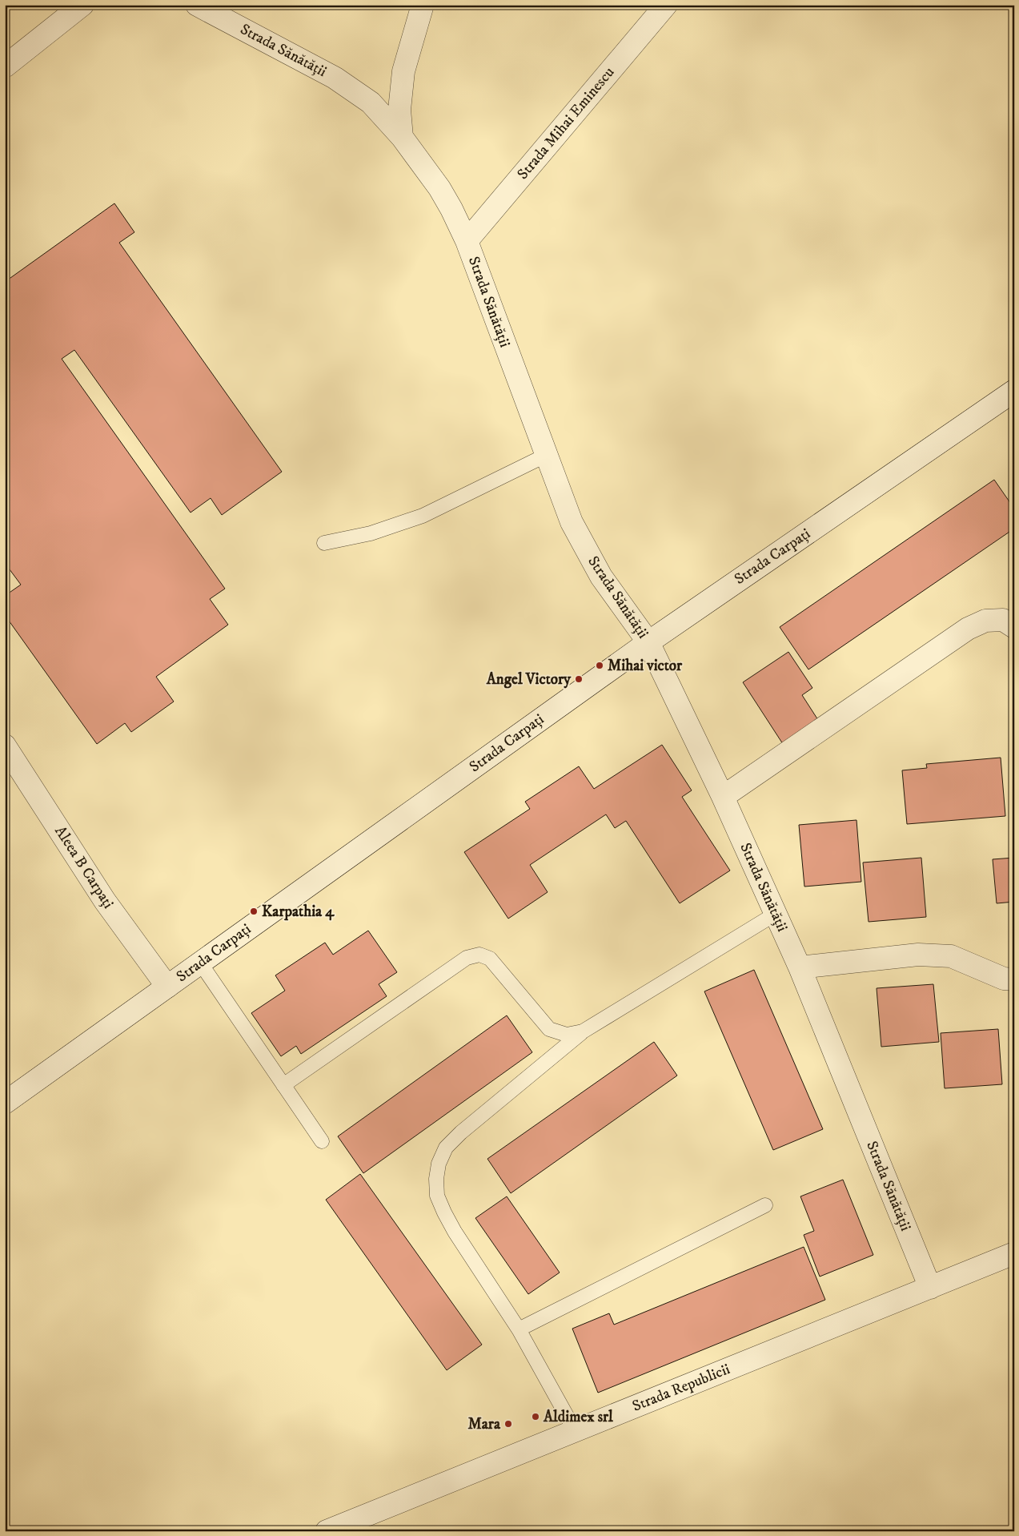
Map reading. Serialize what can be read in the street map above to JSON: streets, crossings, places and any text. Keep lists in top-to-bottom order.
{
  "streets": {
    "street": [
      "Strada Sănătății",
      "Strada Mihai Eminescu",
      "Strada Carpați",
      "Aleea B Carpați",
      "Strada Republicii"
    ]
  },
  "crossings": [
    ["Strada Sănătății", "Strada Mihai Eminescu"],
    ["Strada Sănătății", "Strada Carpați"],
    ["Strada Sănătății", "Strada Republicii"],
    ["Strada Carpați", "Aleea B Carpați"]
  ],
  "places": [
    "Mihai victor",
    "Angel Victory",
    "Karpathia 4",
    "Aldimex srl",
    "Mara"
  ]
}
